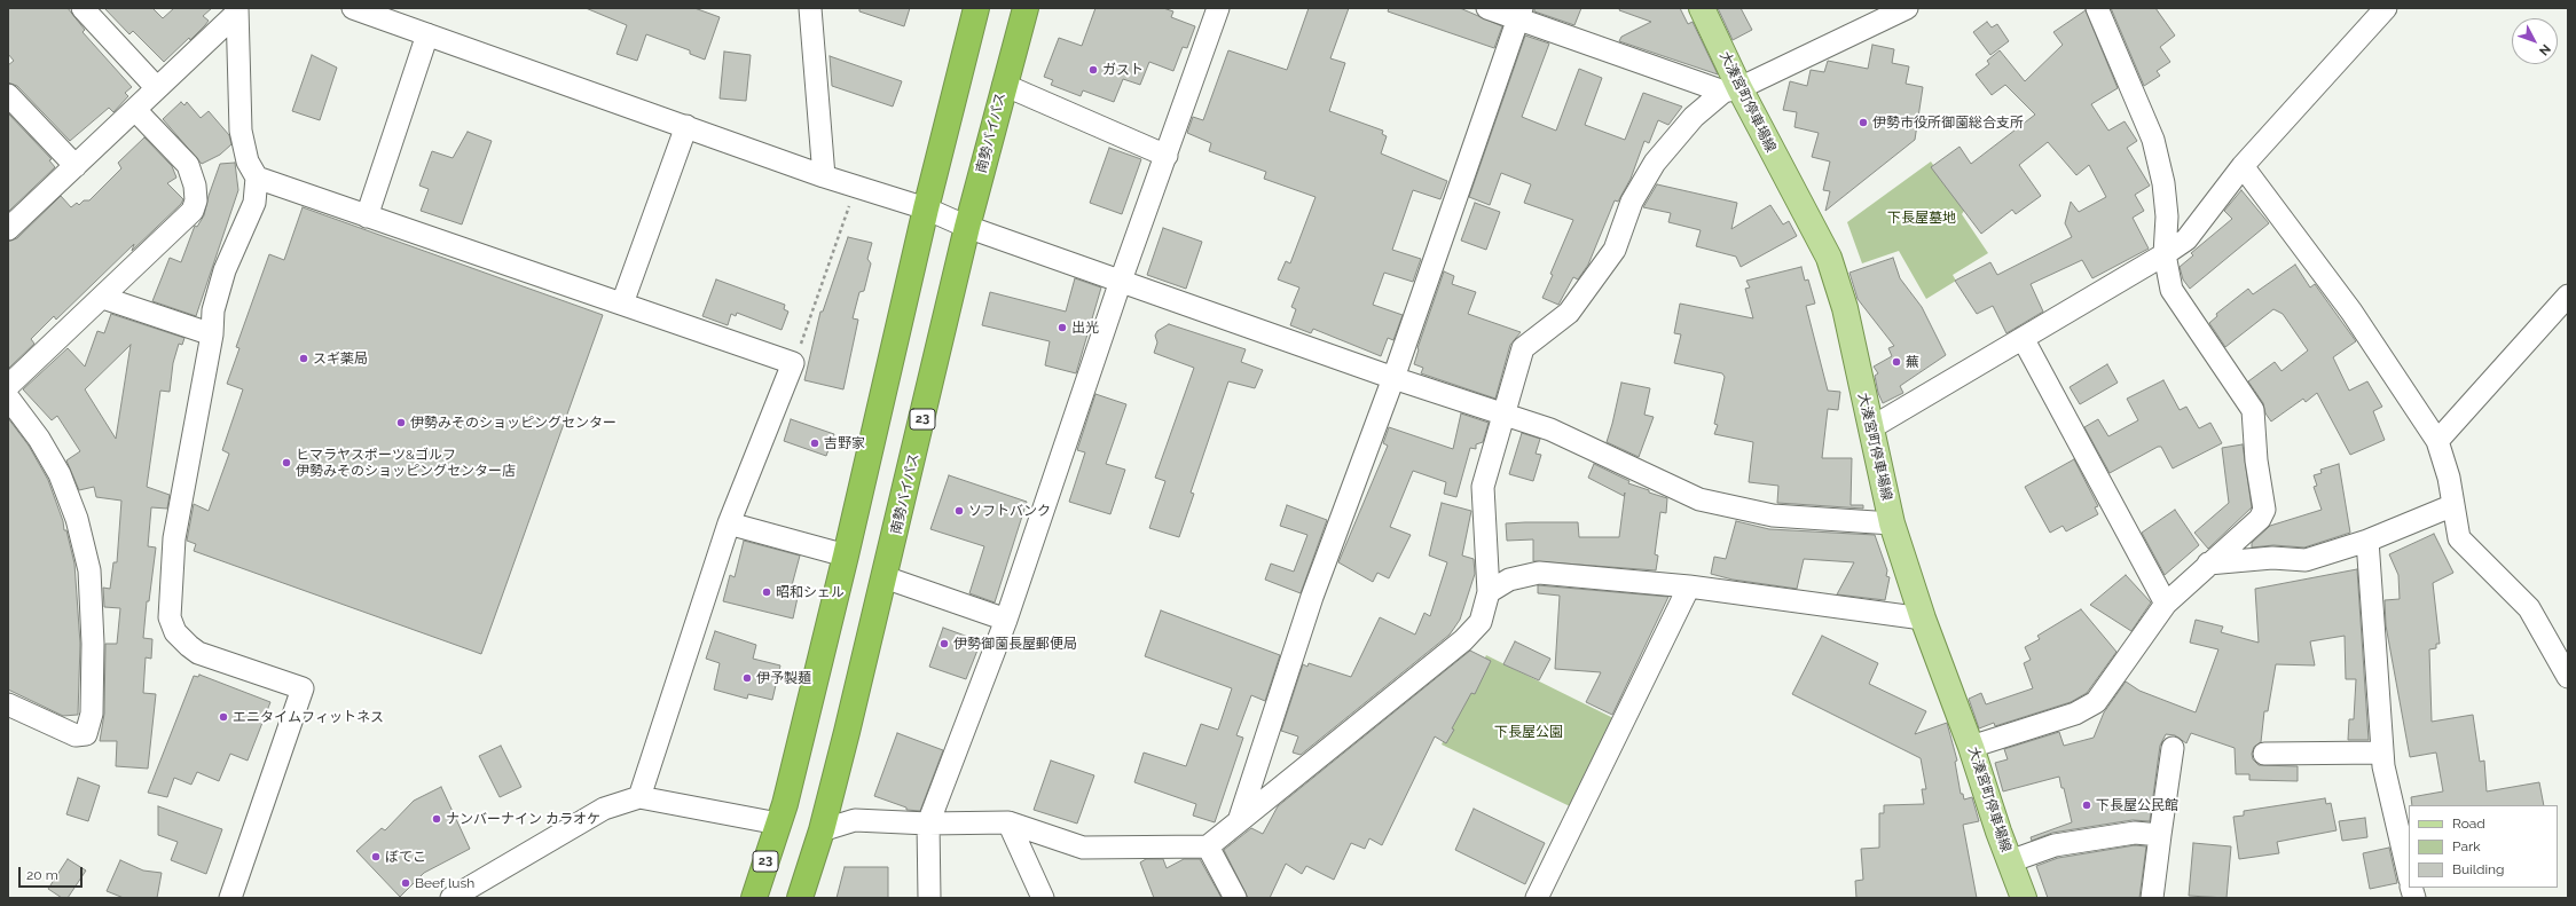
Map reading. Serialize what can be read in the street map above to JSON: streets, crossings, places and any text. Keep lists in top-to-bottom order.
{
  "streets": {
    "highway": ["南勢バイパス", "23"],
    "main road": ["大湊宮町停車場線"]
  },
  "parks": ["下長屋墓地", "下長屋公園"],
  "places": [
    "ガスト",
    "伊勢市役所御薗総合支所",
    "出光",
    "スギ薬局",
    "蕪",
    "伊勢みそのショッピングセンター",
    "吉野家",
    "ヒマラヤスポーツ&ゴルフ 伊勢みそのショッピングセンター店",
    "ソフトバンク",
    "昭和シェル",
    "伊勢御薗長屋郵便局",
    "伊予製麺",
    "エニタイムフィットネス",
    "下長屋公民館",
    "ナンバーナイン カラオケ",
    "ぼてこ",
    "Beef lush"
  ],
  "legend": ["Road", "Park", "Building"],
  "scale_bar": "20 m",
  "north": "bottom right"
}
